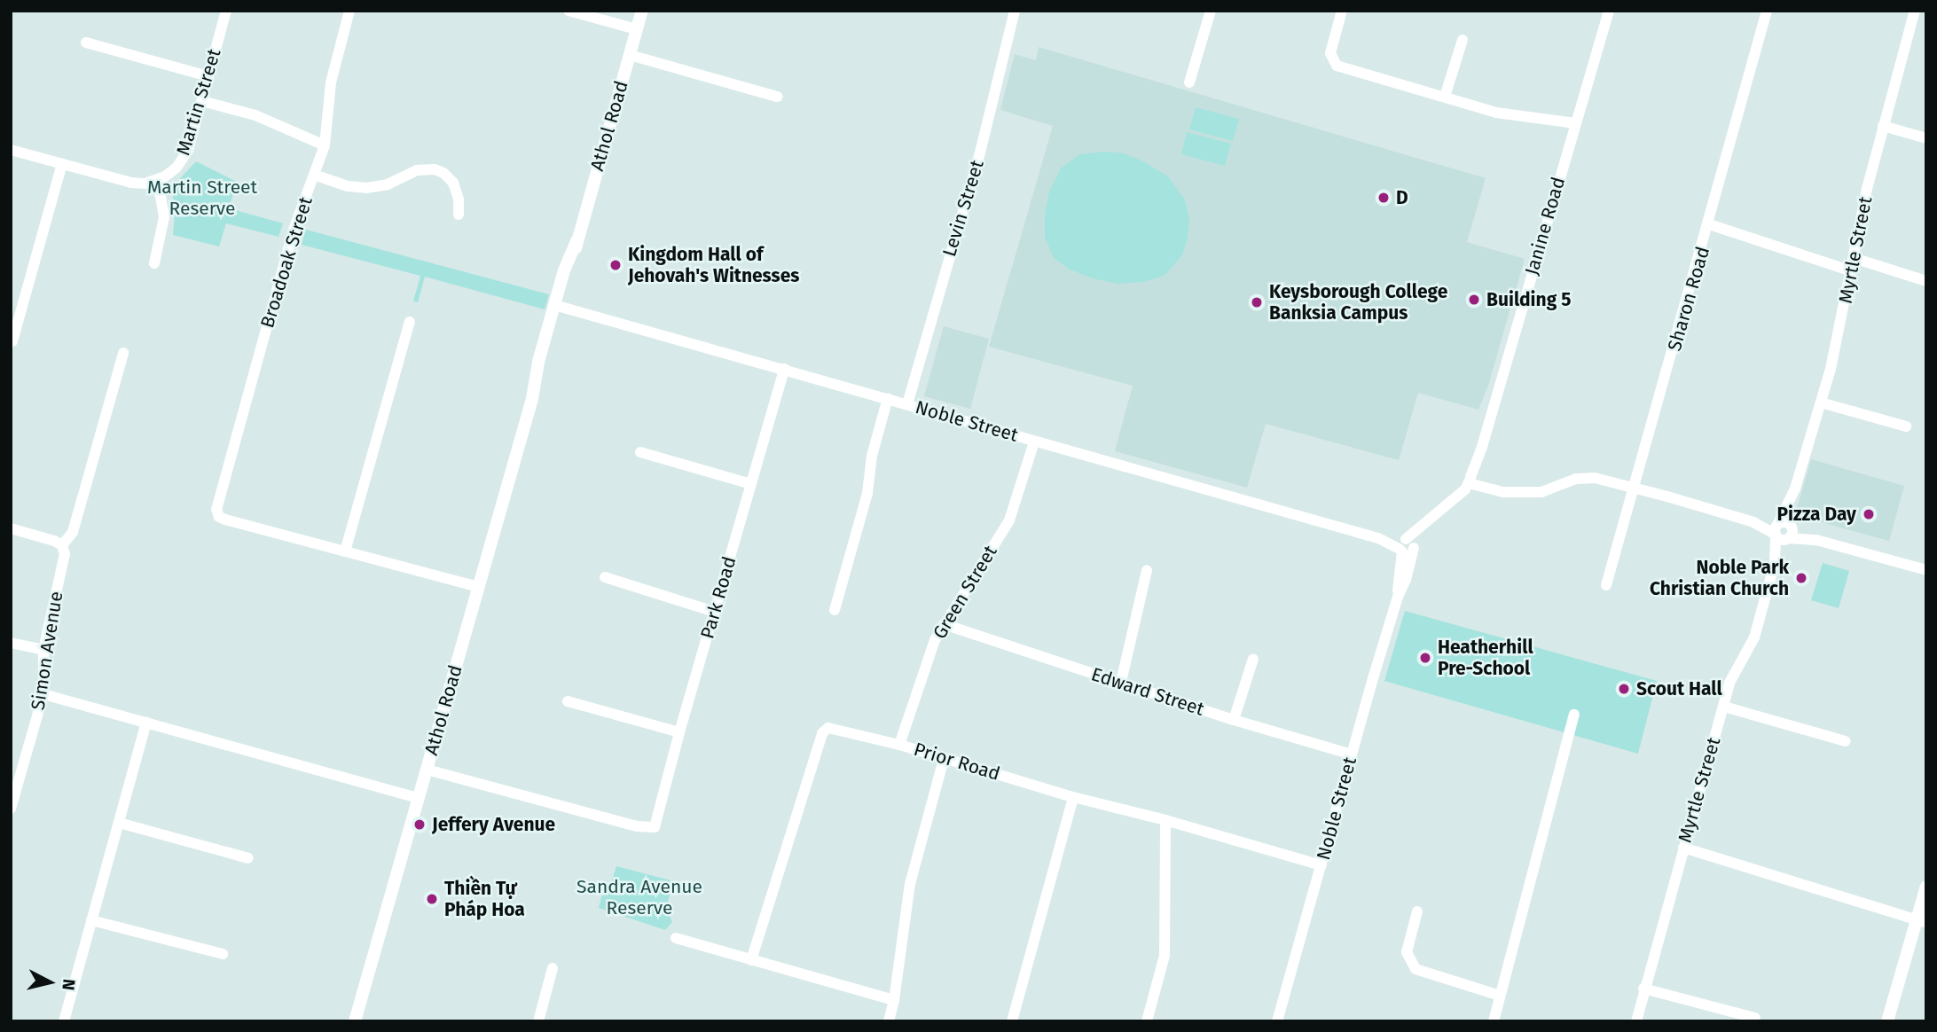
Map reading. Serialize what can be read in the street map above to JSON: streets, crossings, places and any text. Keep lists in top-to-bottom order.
{
  "streets": {
    "main road": ["Athol Road"],
    "street": [
      "Martin Street",
      "Levin Street",
      "Janine Road",
      "Myrtle Street",
      "Broadoak Street",
      "Sharon Road",
      "Noble Street",
      "Green Street",
      "Park Road",
      "Simon Avenue",
      "Edward Street",
      "Prior Road"
    ]
  },
  "crossings": [
    ["Athol Road", "Noble Street"],
    ["Athol Road", "Park Road"],
    ["Levin Street", "Noble Street"],
    ["Noble Street", "Green Street"],
    ["Noble Street", "Park Road"],
    ["Noble Street", "Edward Street"],
    ["Noble Street", "Prior Road"],
    ["Green Street", "Edward Street"],
    ["Green Street", "Prior Road"]
  ],
  "parks": ["Martin Street Reserve", "Sandra Avenue Reserve"],
  "places": [
    "D",
    "Kingdom Hall of Jehovah's Witnesses",
    "Building 5",
    "Keysborough College Banksia Campus",
    "Pizza Day",
    "Noble Park Christian Church",
    "Heatherhill Pre-School",
    "Scout Hall",
    "Jeffery Avenue",
    "Thiền Tự Pháp Hoa"
  ],
  "north": "right"
}
